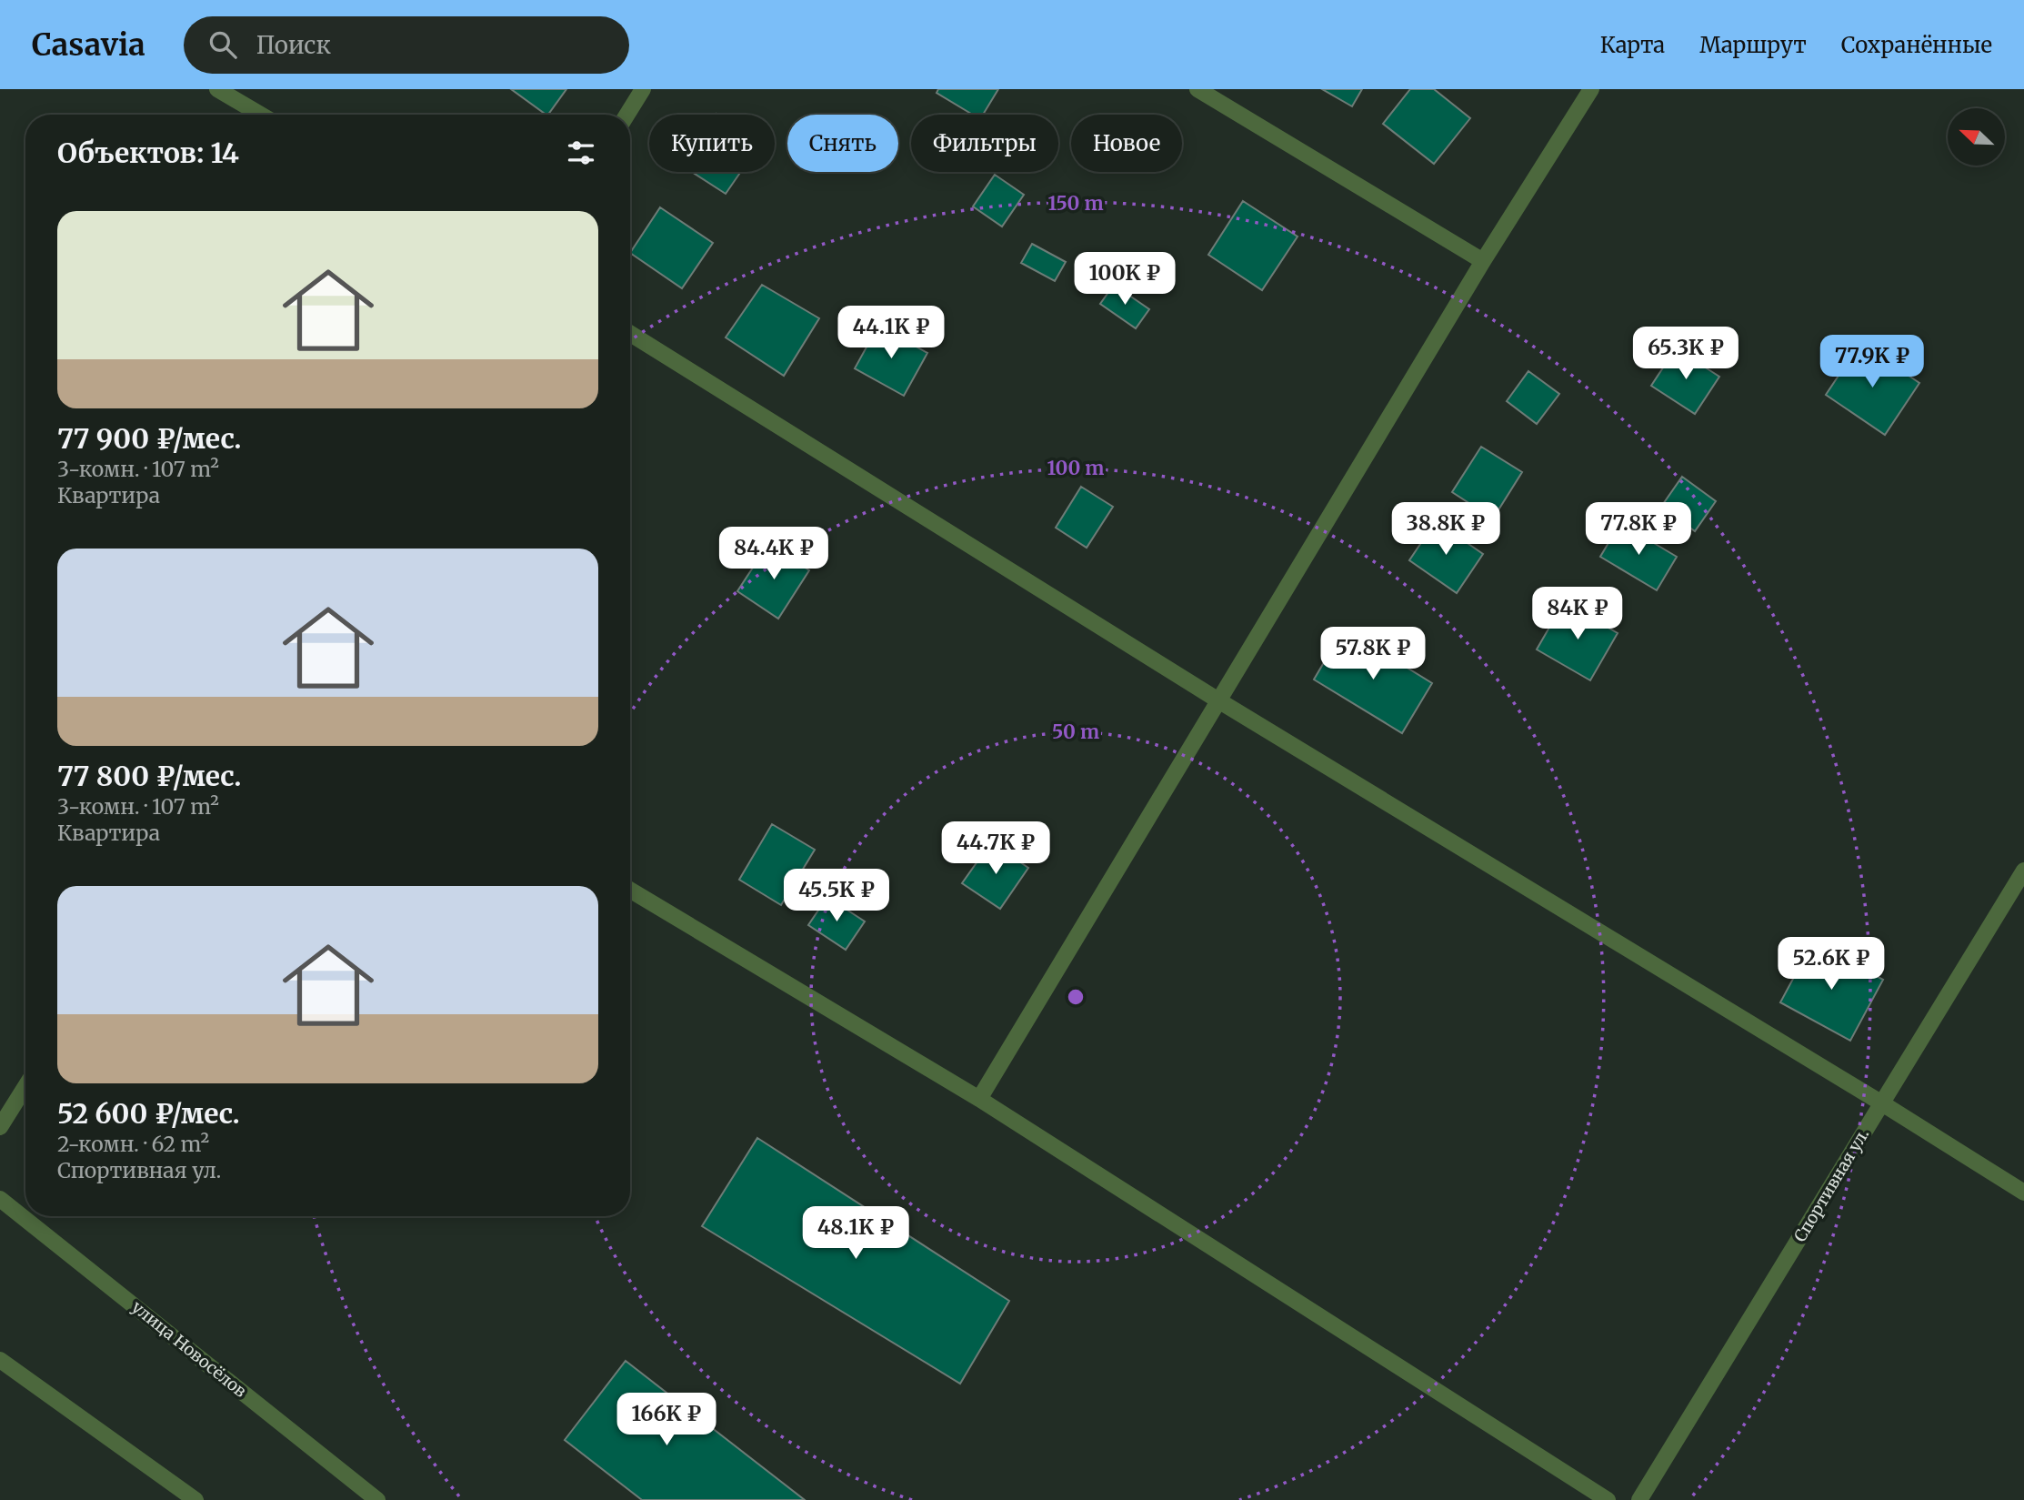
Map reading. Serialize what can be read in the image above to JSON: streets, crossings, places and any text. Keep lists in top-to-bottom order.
{
  "streets": {
    "street": ["Спортивная ул.", "улица Новосёлов"]
  },
  "north": "top left",
  "page": {
    "header": "Casavia",
    "search": "Поиск",
    "nav": ["Карта", "Маршрут", "Сохранённые"],
    "chip": [
      "Купить",
      "Снять",
      "Фильтры",
      "Новое"
    ],
    "heading": "Объектов: 14",
    "list": [
      {
        "name": "77 900 ₽/мес.",
        "note": "3-комн. · 107 m² · Квартира"
      },
      {
        "name": "77 800 ₽/мес.",
        "note": "3-комн. · 107 m² · Квартира"
      },
      {
        "name": "52 600 ₽/мес.",
        "note": "2-комн. · 62 m² · Спортивная ул."
      }
    ],
    "price": [
      "100K ₽",
      "44.1K ₽",
      "65.3K ₽",
      "77.9K ₽",
      "38.8K ₽",
      "77.8K ₽",
      "84.4K ₽",
      "84K ₽",
      "57.8K ₽",
      "44.7K ₽",
      "45.5K ₽",
      "52.6K ₽",
      "48.1K ₽",
      "166K ₽"
    ]
  },
  "rings": ["150 m", "100 m", "50 m"]
}
